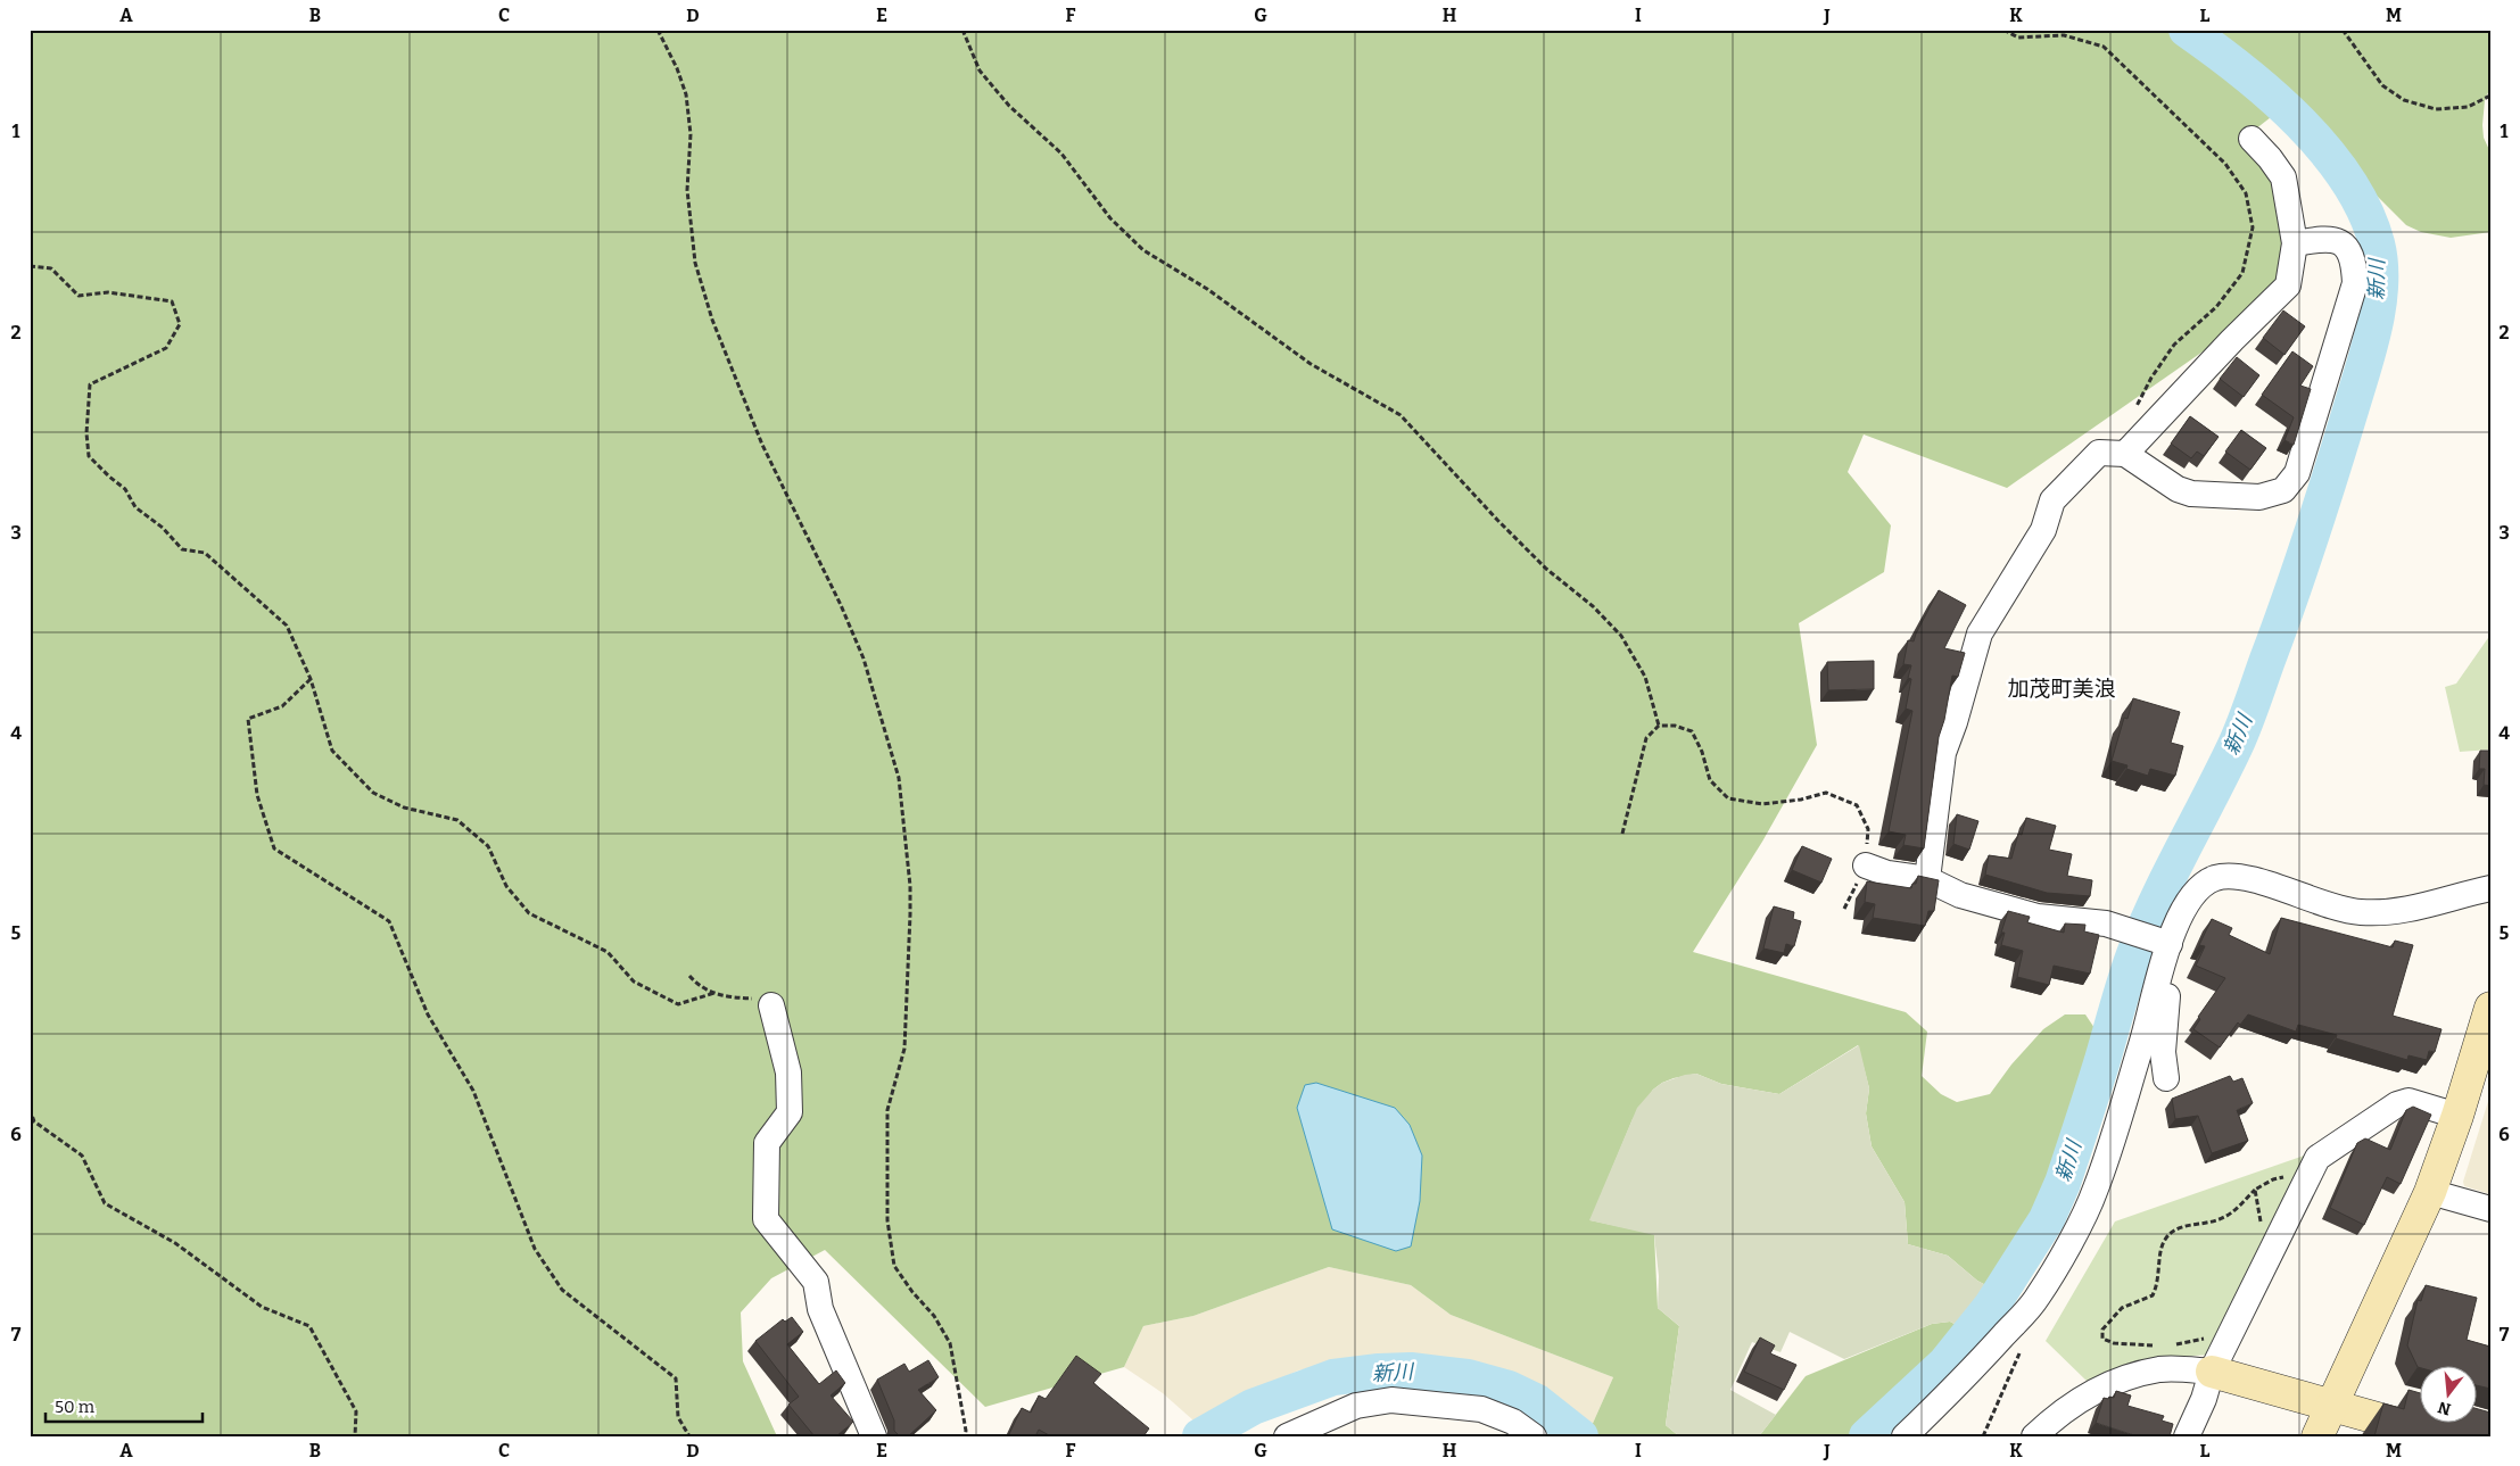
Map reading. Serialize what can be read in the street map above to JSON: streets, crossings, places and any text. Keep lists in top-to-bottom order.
{
  "districts": ["加茂町美浪"],
  "water": ["新川"],
  "scale_bar": "50 m",
  "north": "bottom",
  "grid": {
    "columns": [
      "A",
      "B",
      "C",
      "D",
      "E",
      "F",
      "G",
      "H",
      "I",
      "J",
      "K",
      "L",
      "M"
    ],
    "rows": [
      "1",
      "2",
      "3",
      "4",
      "5",
      "6",
      "7"
    ]
  }
}
